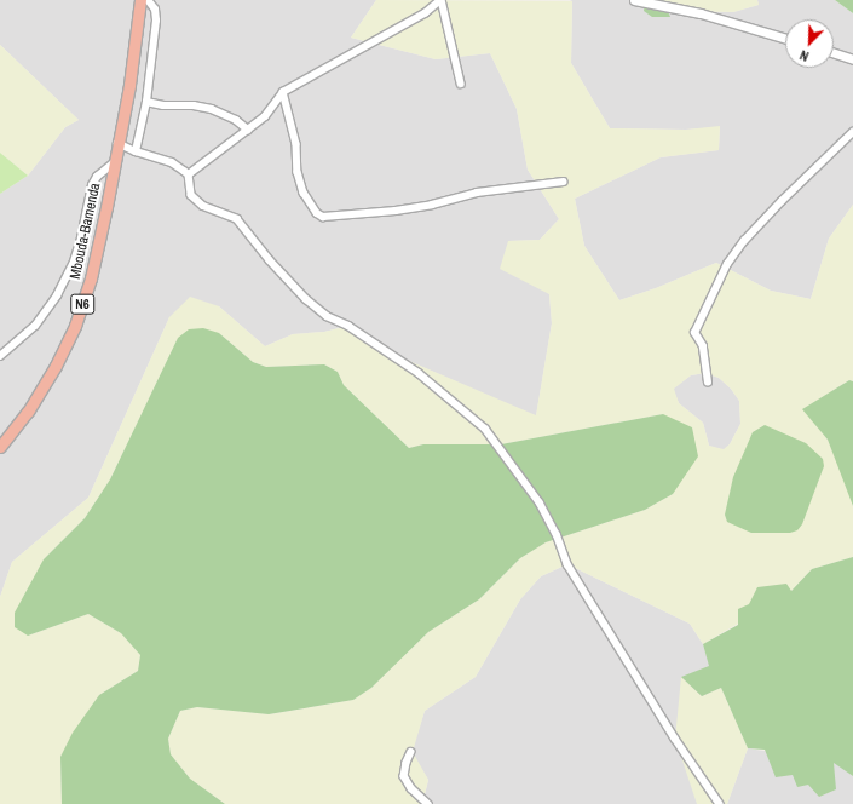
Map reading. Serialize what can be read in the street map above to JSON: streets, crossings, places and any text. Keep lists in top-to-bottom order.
{
  "streets": {
    "highway": ["Mbouda-Bamenda", "N6"]
  },
  "north": "bottom left"
}
